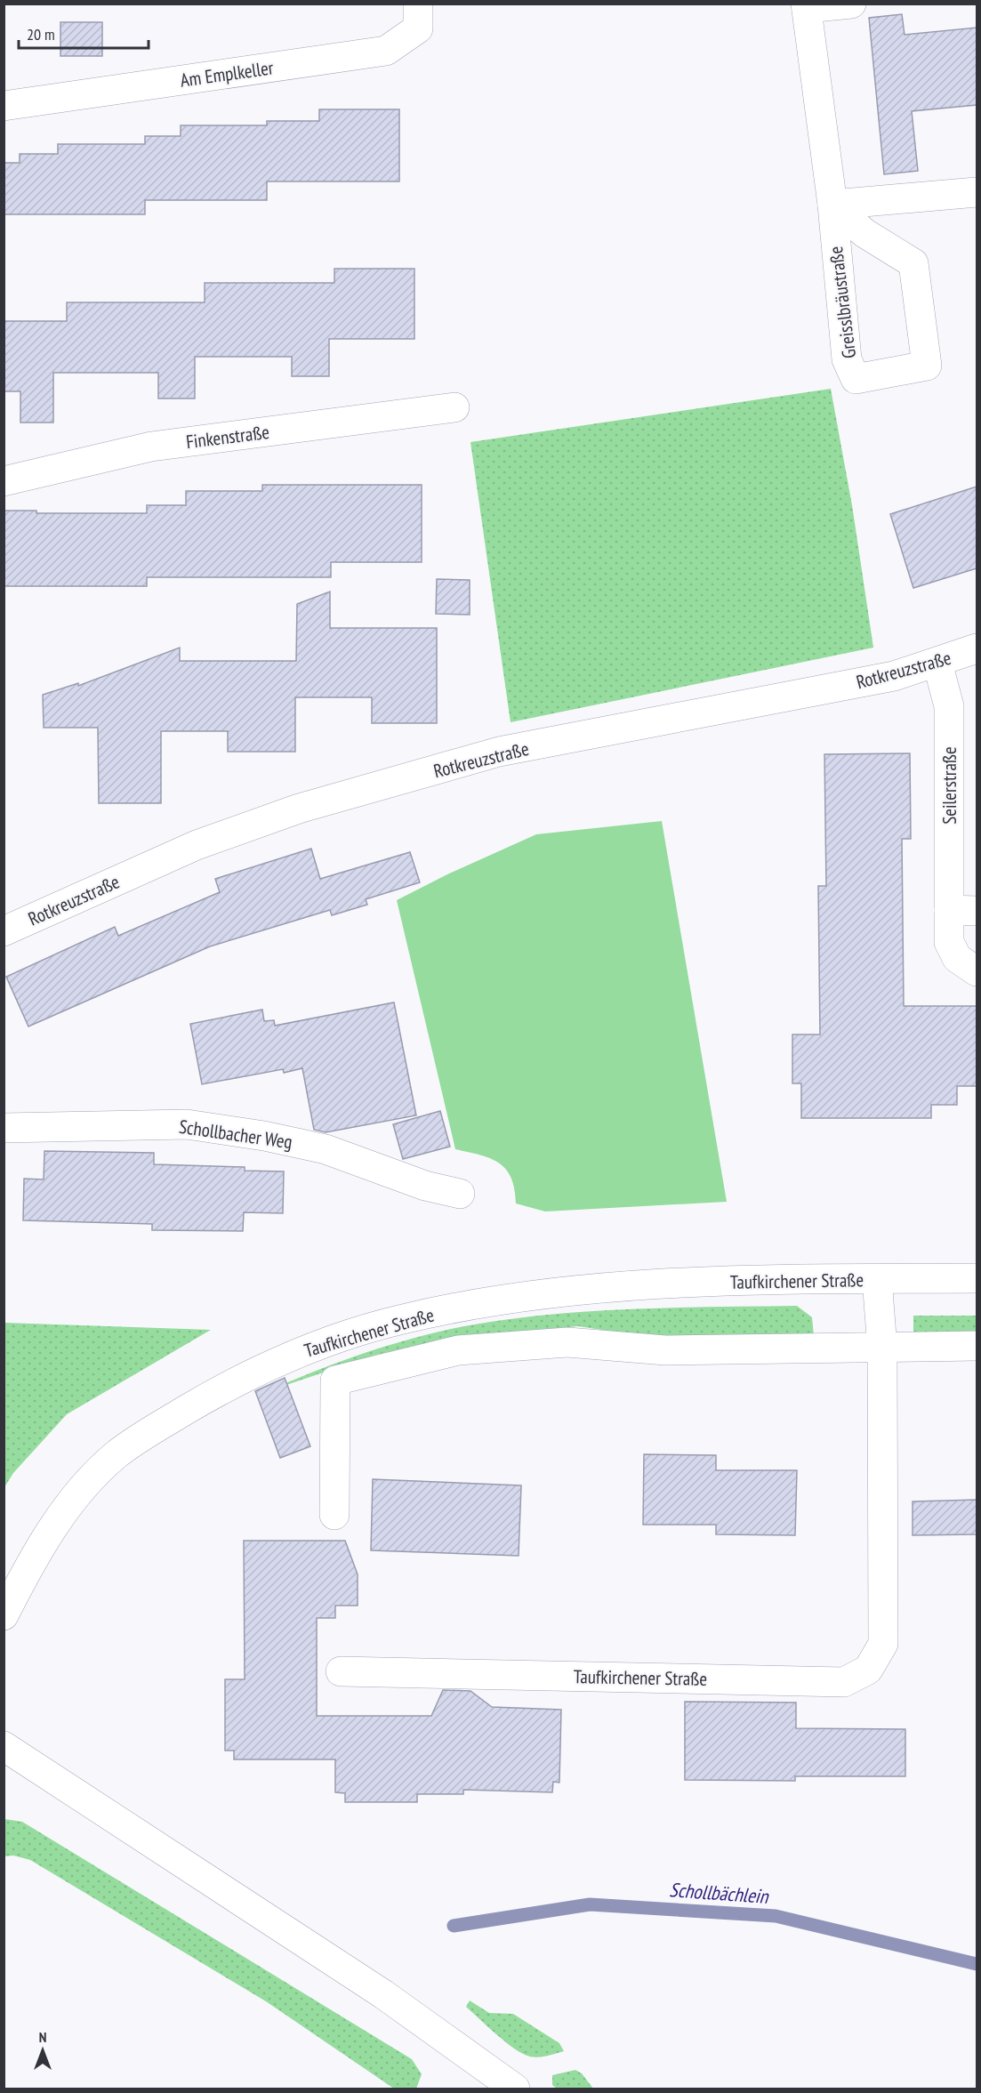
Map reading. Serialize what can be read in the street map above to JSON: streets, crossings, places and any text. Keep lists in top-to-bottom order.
{
  "streets": {
    "street": [
      "Am Emplkeller",
      "Greisslbräustraße",
      "Finkenstraße",
      "Rotkreuzstraße",
      "Seilerstraße",
      "Schollbacher Weg",
      "Taufkirchener Straße"
    ]
  },
  "crossings": [
    ["Rotkreuzstraße", "Seilerstraße"]
  ],
  "water": ["Schollbächlein"],
  "scale_bar": "20 m",
  "north": "top"
}
